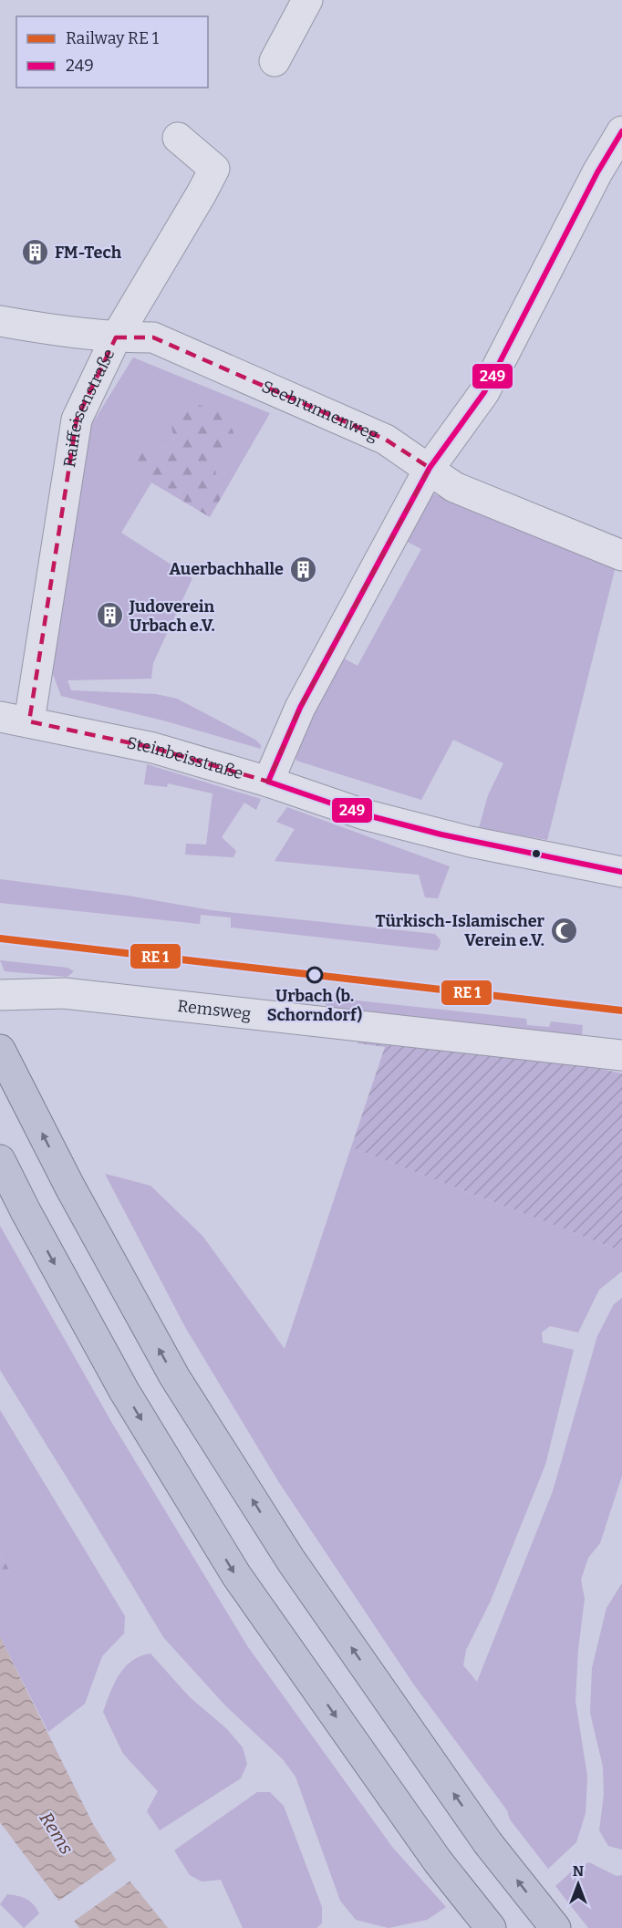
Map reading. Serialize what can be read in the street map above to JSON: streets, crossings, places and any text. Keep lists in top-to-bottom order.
{
  "streets": {
    "street": [
      "Raiffeisenstraße",
      "Seebrunnenweg",
      "Steinbeisstraße",
      "Remsweg"
    ]
  },
  "crossings": [
    ["Raiffeisenstraße", "Seebrunnenweg"],
    ["Raiffeisenstraße", "Steinbeisstraße"]
  ],
  "water": ["Rems"],
  "places": {
    "building": ["FM-Tech", "Auerbachhalle", "Judoverein Urbach e.V."],
    "mosque": ["Türkisch-Islamischer Verein e.V."],
    "other": ["Urbach (b. Schorndorf)"]
  },
  "lines": ["transit line 249"],
  "legend": ["Railway RE 1", "249"],
  "north": "top"
}
